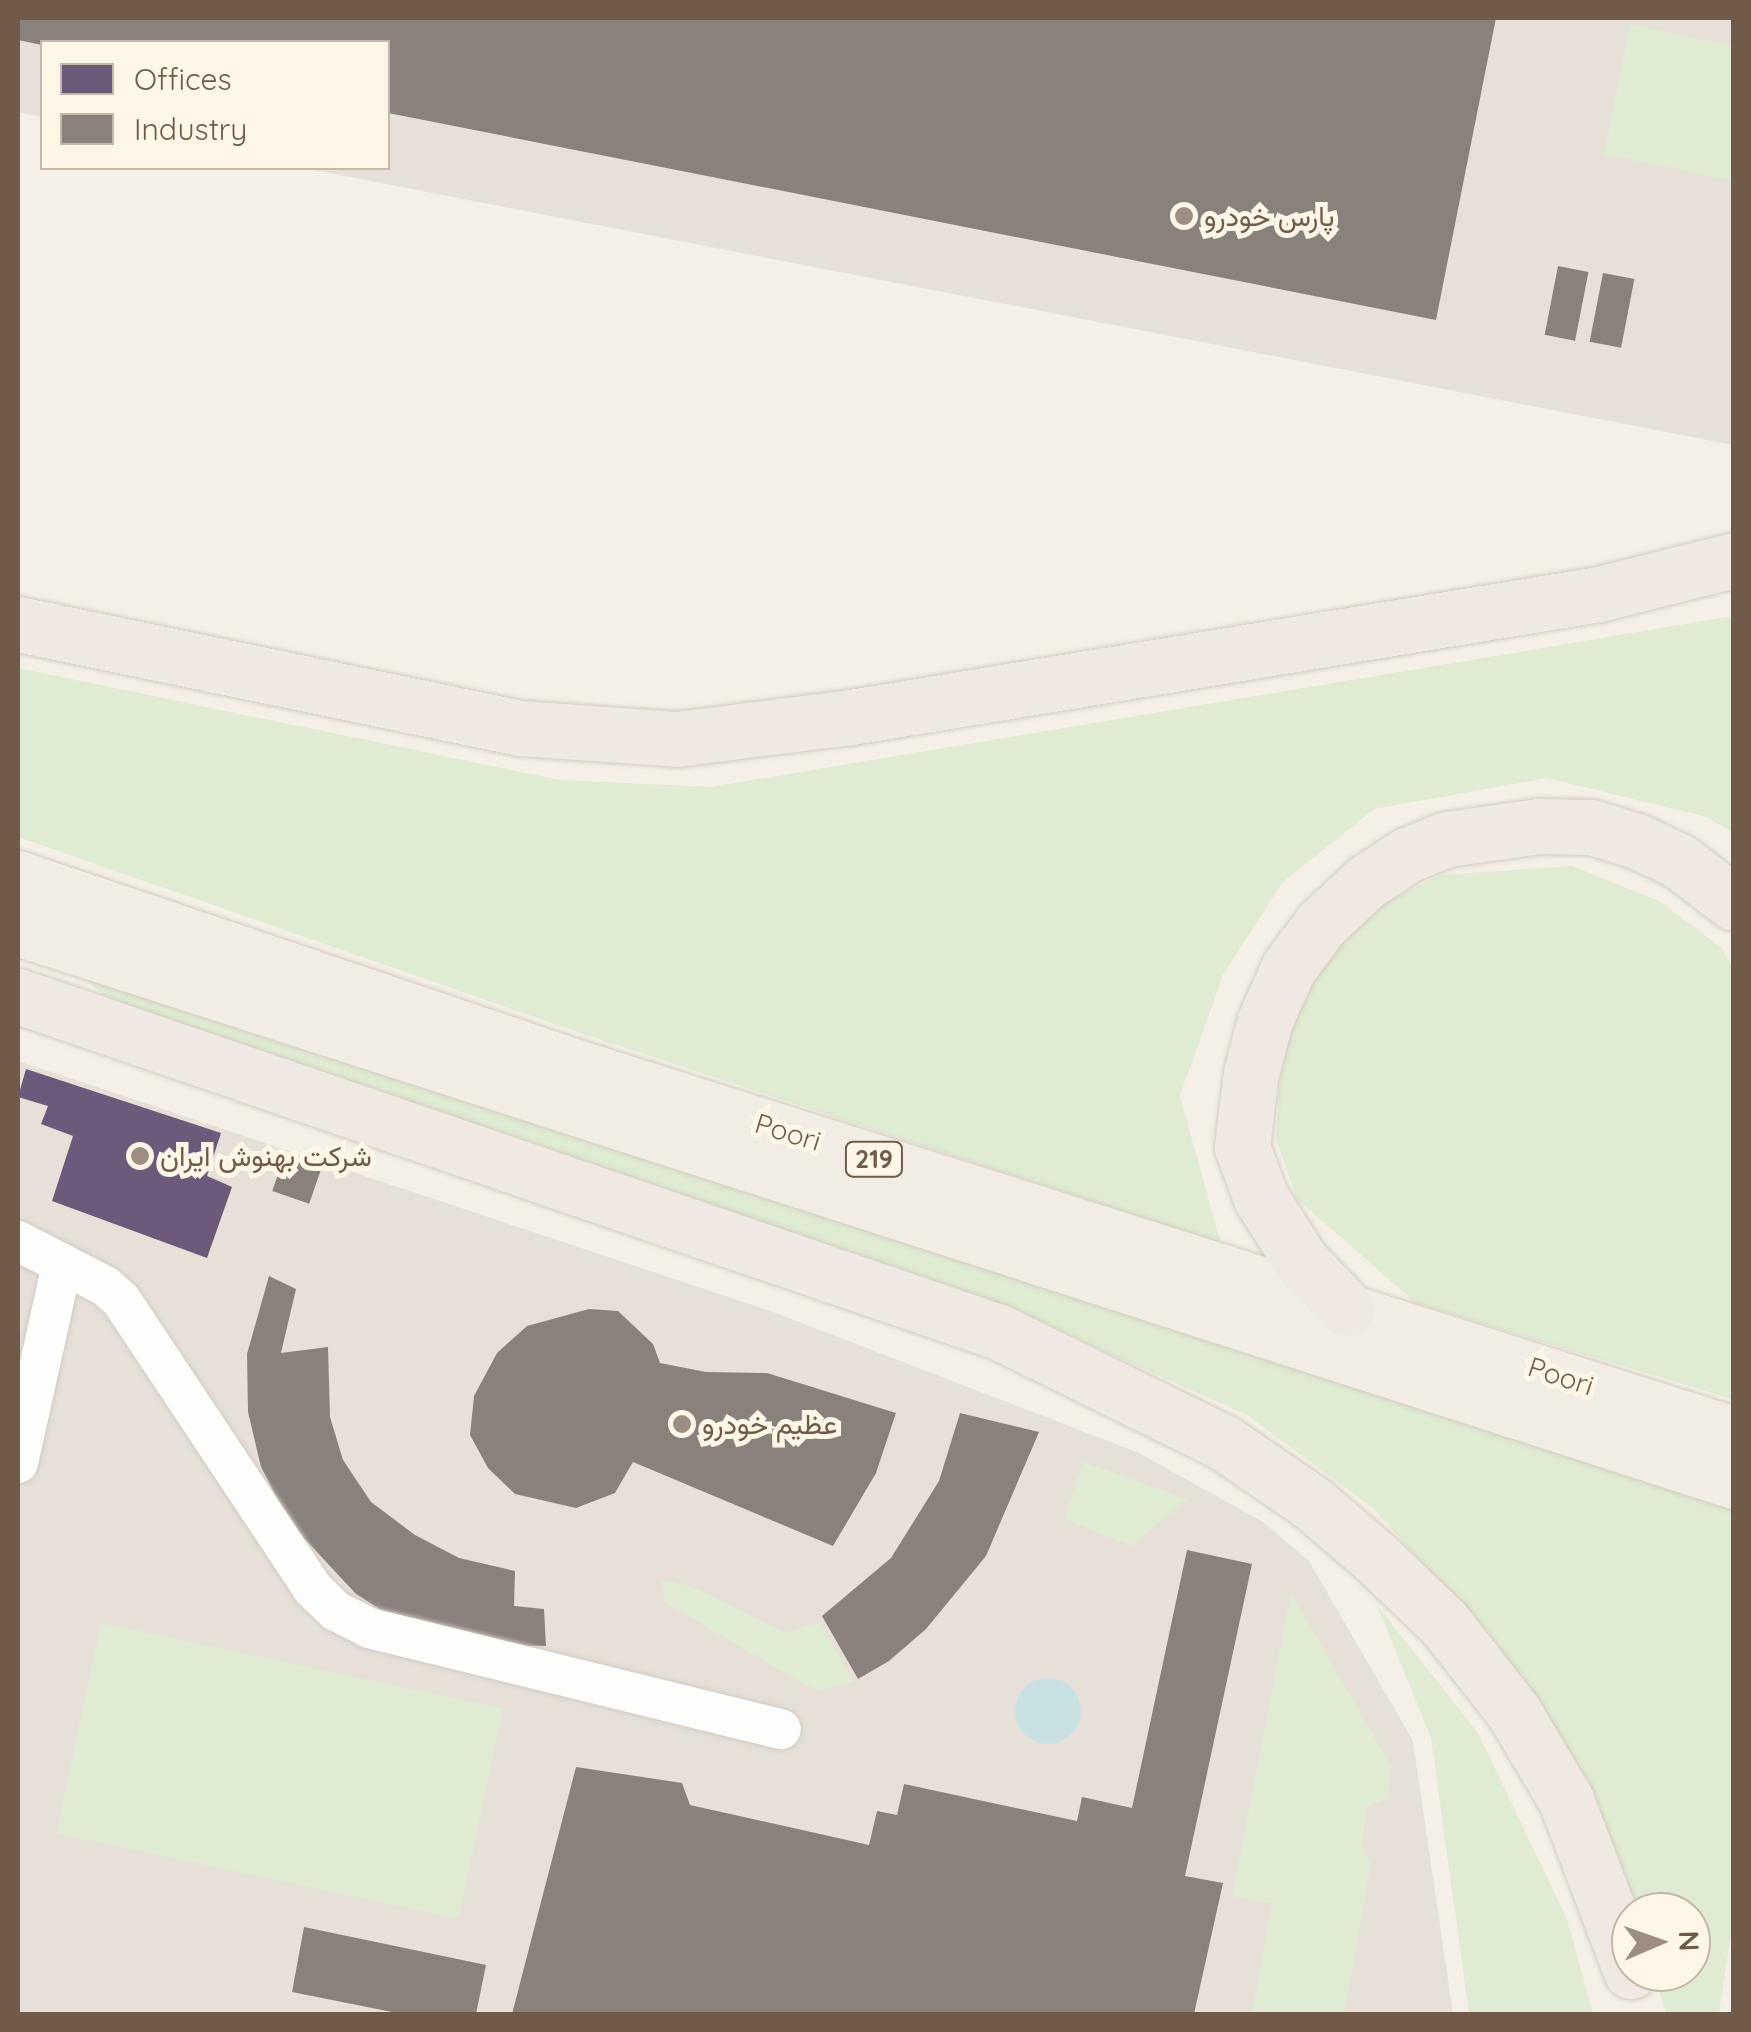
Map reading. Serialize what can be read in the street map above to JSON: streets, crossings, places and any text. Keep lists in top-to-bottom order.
{
  "streets": {
    "main road": ["Poori", "219"]
  },
  "places": ["پارس خودرو", "شرکت بهنوش ایران", "عظیم خودرو"],
  "legend": ["Offices", "Industry"],
  "north": "right"
}
